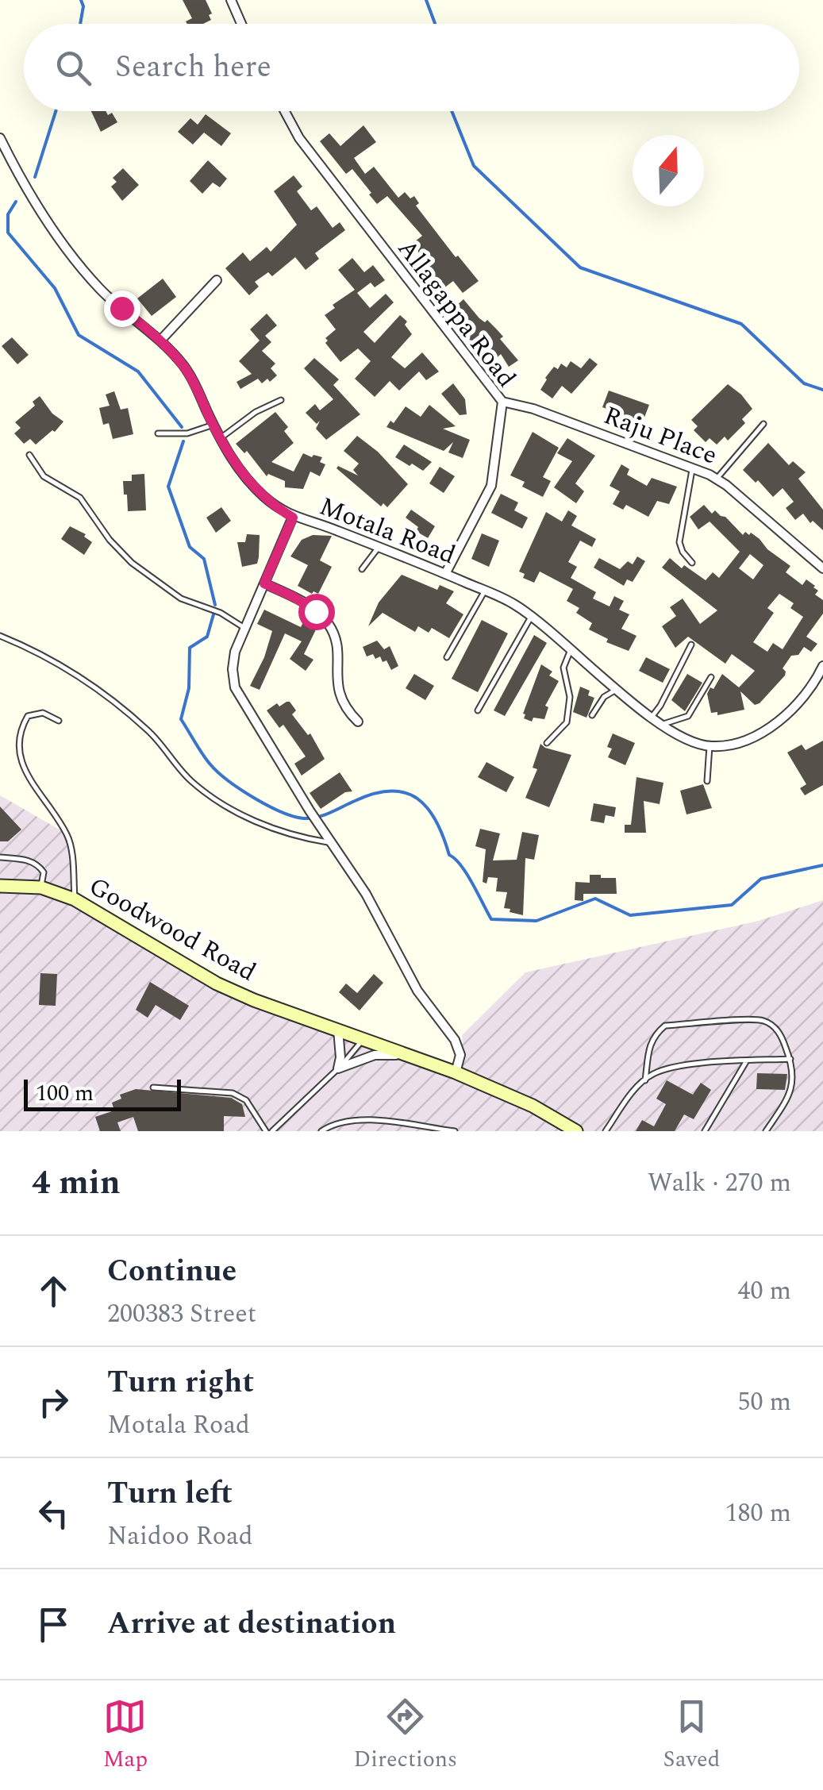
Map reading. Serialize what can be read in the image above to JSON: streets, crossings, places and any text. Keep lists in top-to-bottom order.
{
  "streets": {
    "street": [
      "Allagappa Road",
      "Raju Place",
      "Motala Road",
      "Goodwood Road"
    ]
  },
  "crossings": [
    ["Allagappa Road", "Raju Place"],
    ["Allagappa Road", "Motala Road"],
    ["Motala Road", "Goodwood Road"]
  ],
  "scale_bar": "100 m",
  "north": "top",
  "page": {
    "search": "Search here",
    "scale": "100 m",
    "heading": ["4 min", "Walk · 270 m"],
    "list": [
      ["Continue", "200383 Street", "40 m"],
      ["Turn right", "Motala Road", "50 m"],
      ["Turn left", "Naidoo Road", "180 m"],
      "Arrive at destination"
    ],
    "nav": ["Map", "Directions", "Saved"]
  }
}
